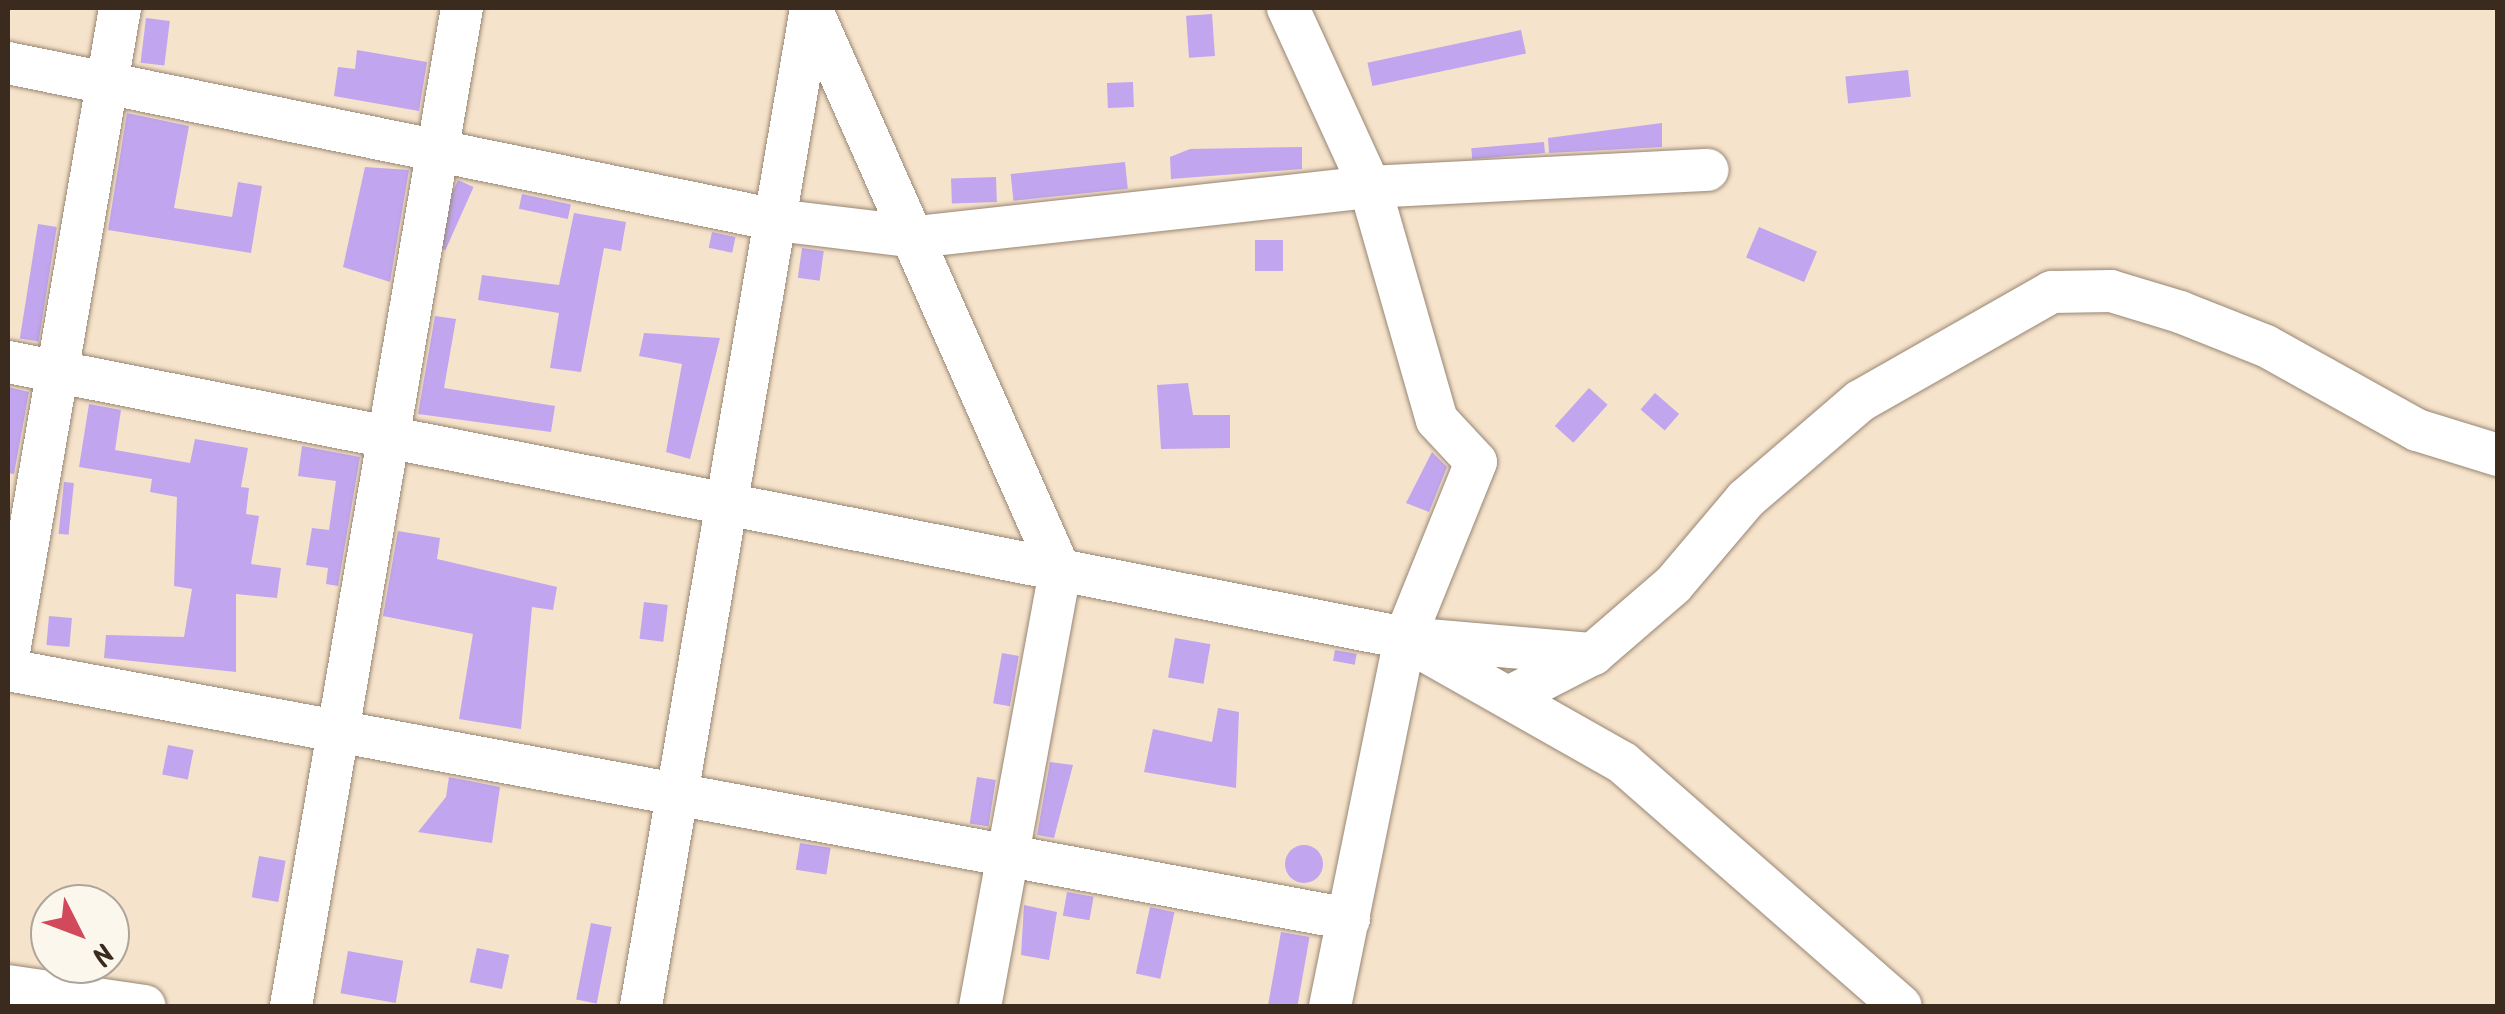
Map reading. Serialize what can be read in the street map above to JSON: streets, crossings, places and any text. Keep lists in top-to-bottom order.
{
  "north": "bottom right"
}
